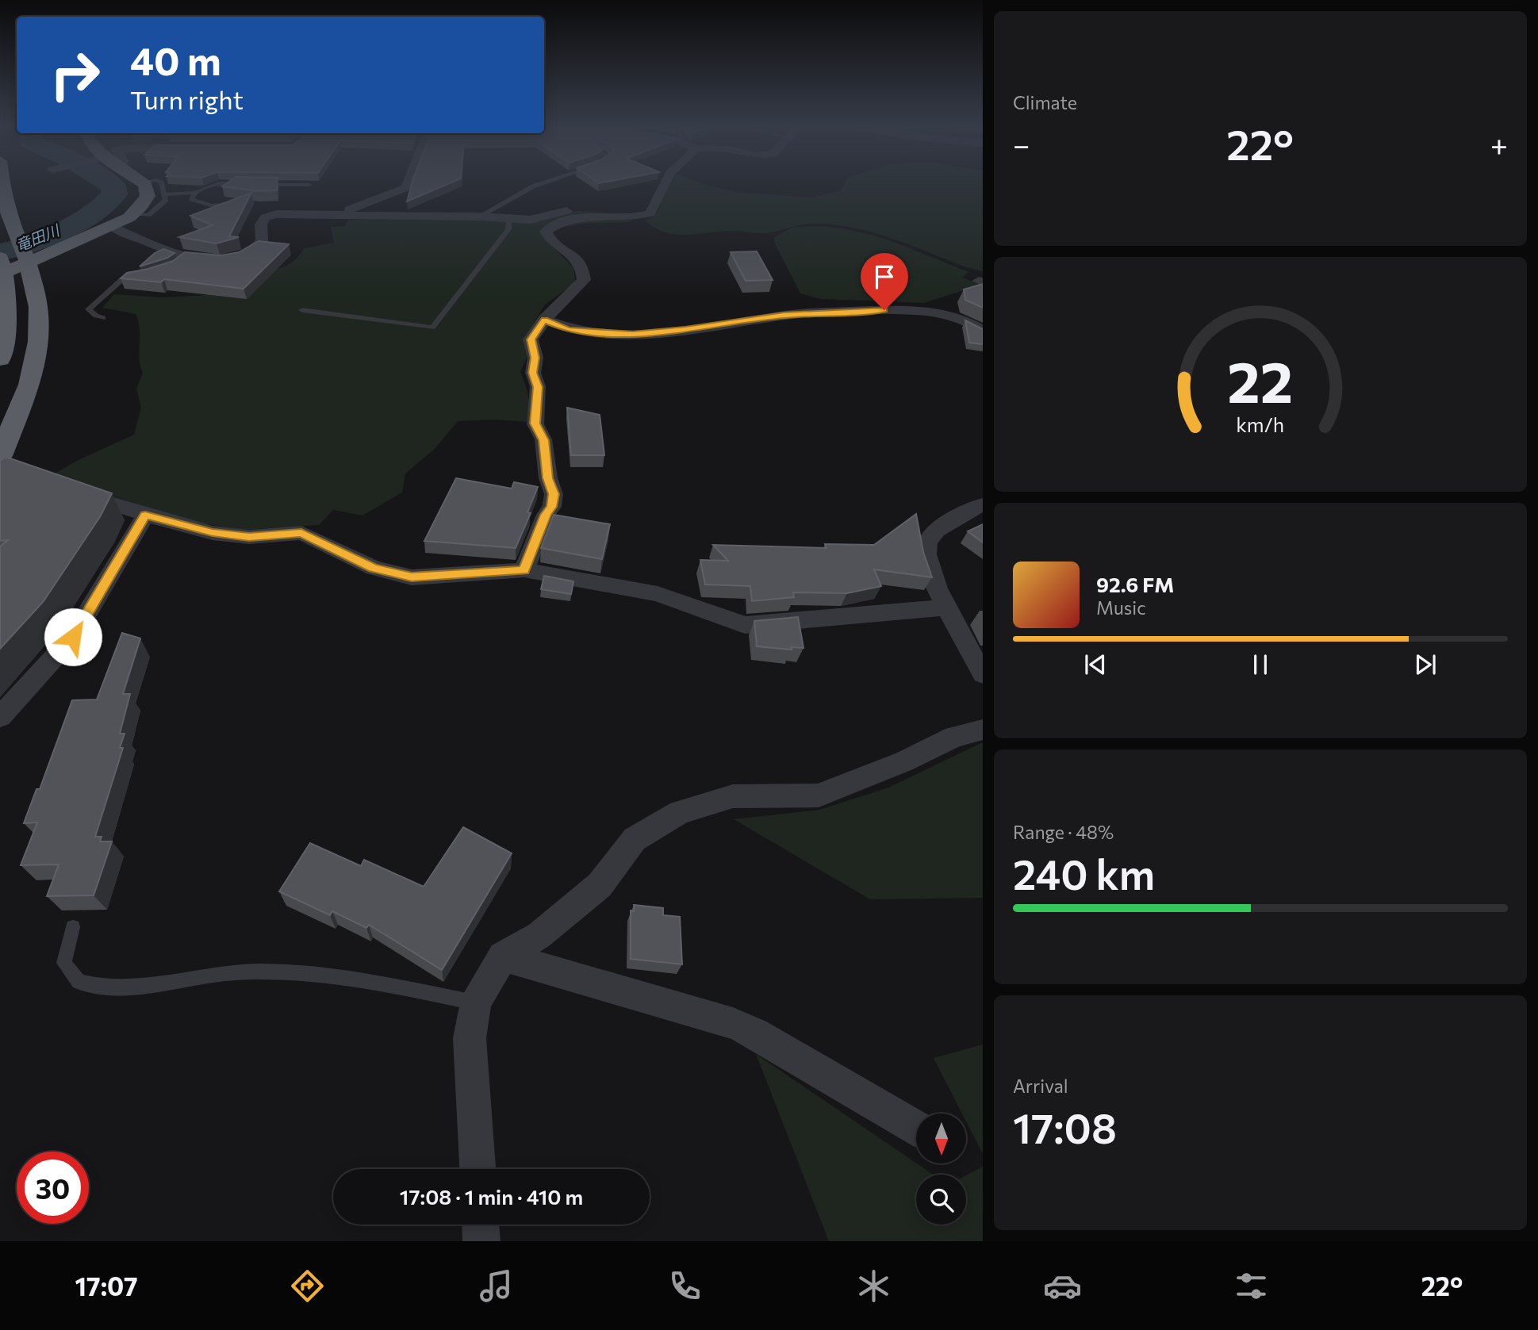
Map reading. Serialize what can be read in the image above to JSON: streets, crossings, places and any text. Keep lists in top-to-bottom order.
{
  "water": ["竜田川"],
  "north": "bottom",
  "page": {
    "tile": [
      "Climate",
      ["Range · 48%", "240 km"],
      ["Arrival", "17:08"]
    ],
    "turn": ["40 m", "Turn right"],
    "heat": ["−", "22°", "+"],
    "song": ["92.6 FM", "Music"],
    "limit": "30",
    "trip": "17:08 · 1 min · 410 m",
    "tabs": ["17:07", "22°"],
    "gauge": ["22", "km/h"]
  }
}
